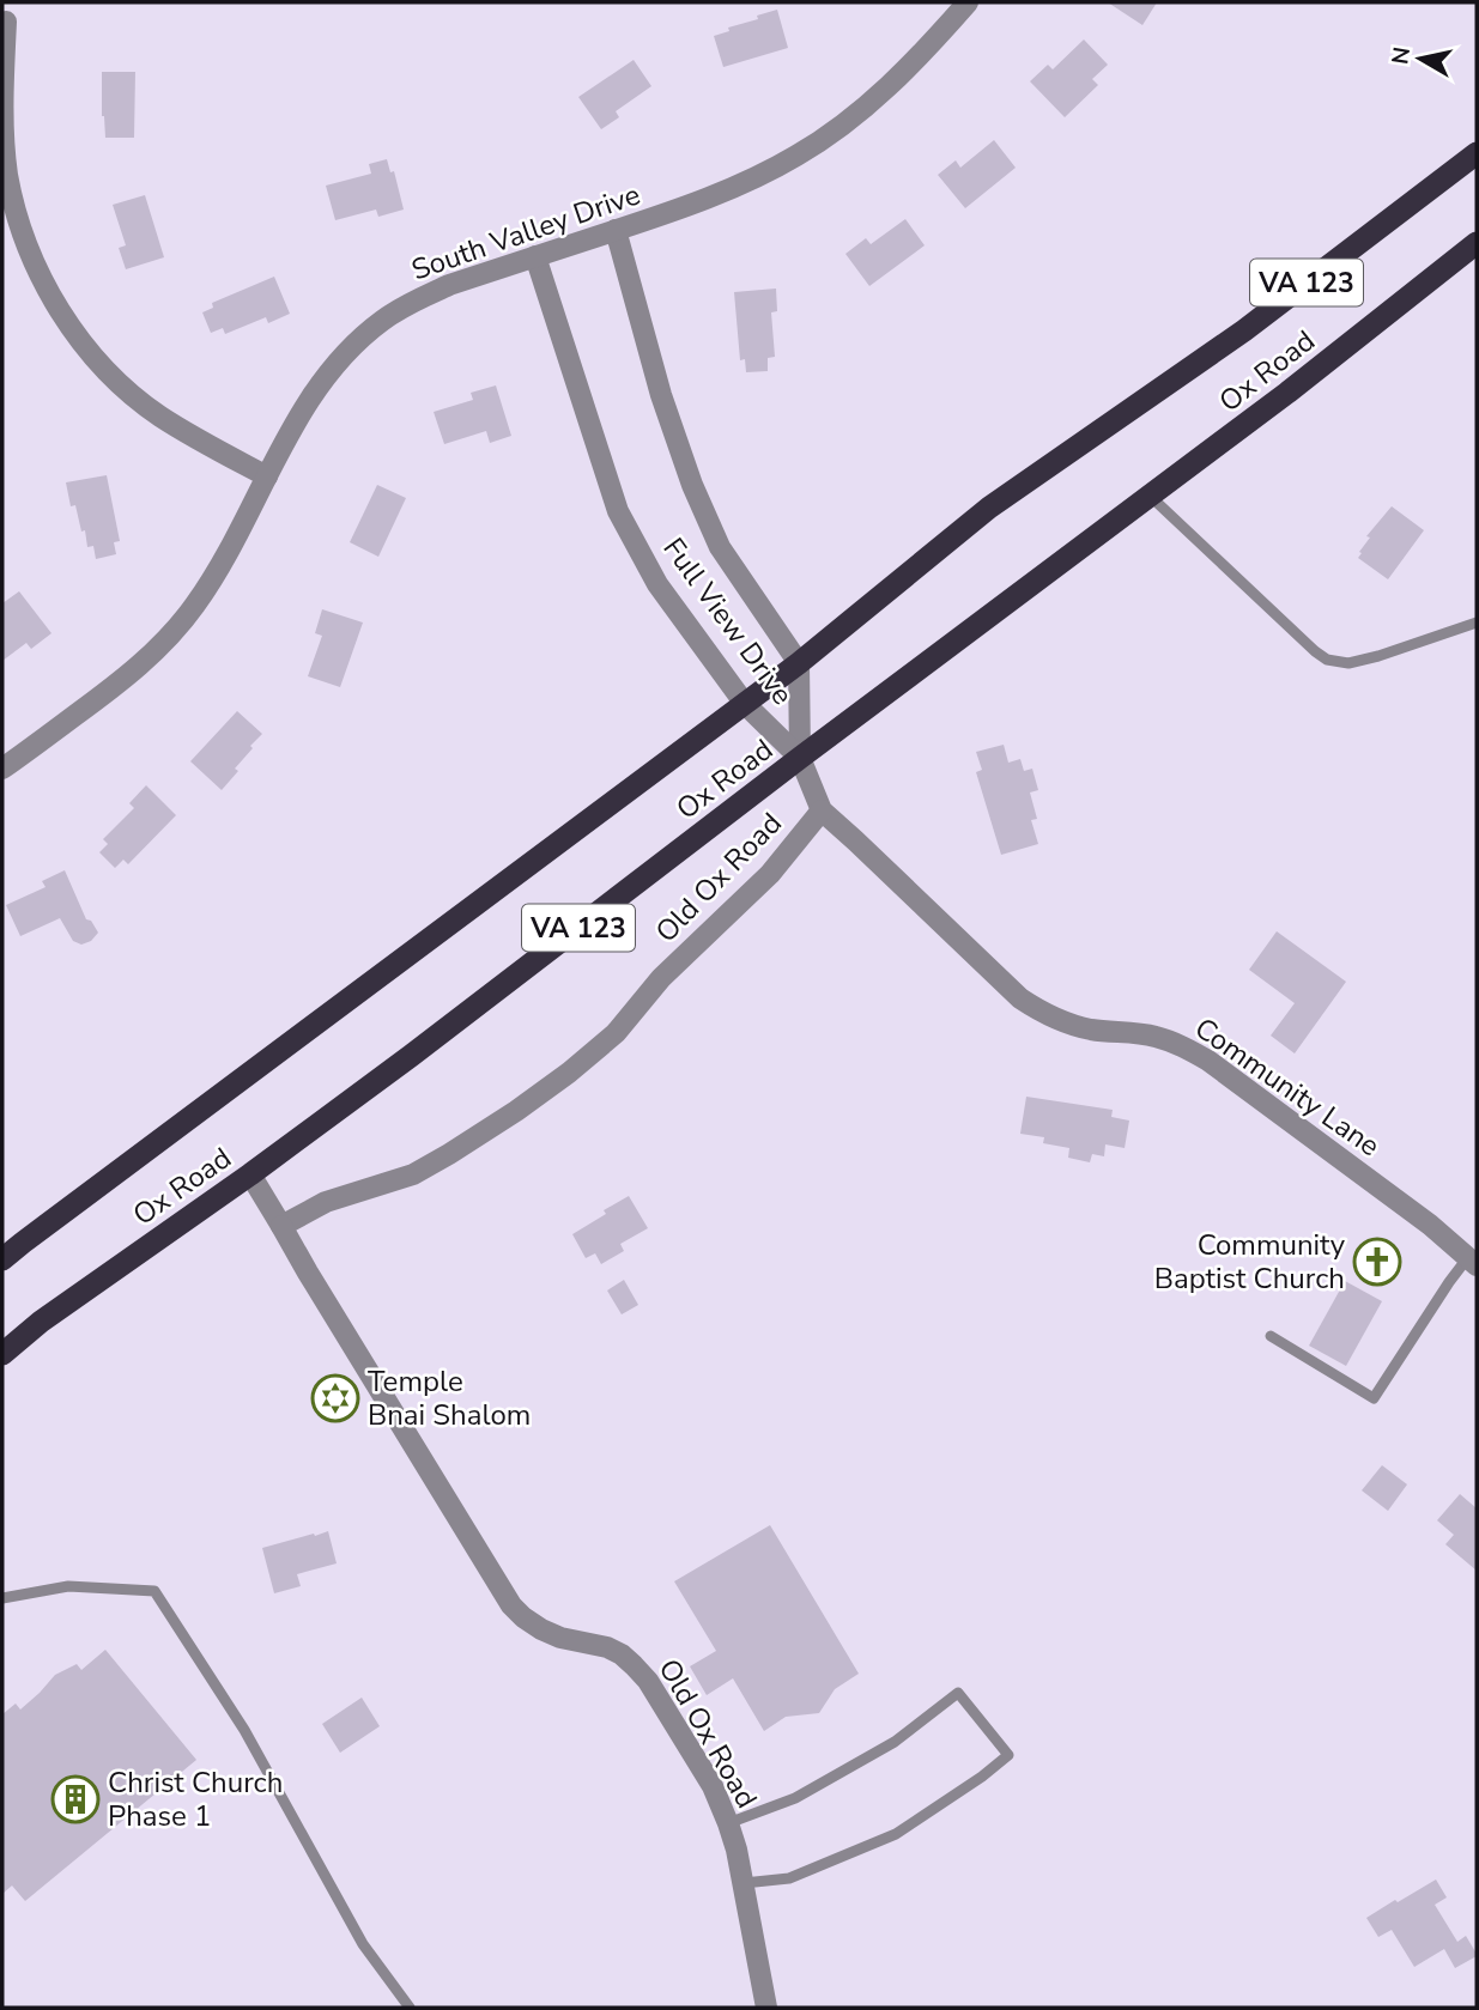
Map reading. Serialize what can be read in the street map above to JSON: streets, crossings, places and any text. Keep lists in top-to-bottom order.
{
  "streets": {
    "highway": ["VA 123", "Ox Road"],
    "street": [
      "South Valley Drive",
      "Full View Drive",
      "Old Ox Road",
      "Community Lane"
    ]
  },
  "crossings": [
    ["South Valley Drive", "Full View Drive"],
    ["Ox Road", "Full View Drive"],
    ["Ox Road", "Old Ox Road"],
    ["Ox Road", "Community Lane"],
    ["Full View Drive", "Community Lane"],
    ["Old Ox Road", "Community Lane"]
  ],
  "places": {
    "church": ["Community Baptist Church"],
    "synagogue": ["Temple Bnai Shalom"],
    "building": ["Christ Church Phase 1"]
  },
  "north": "left"
}
